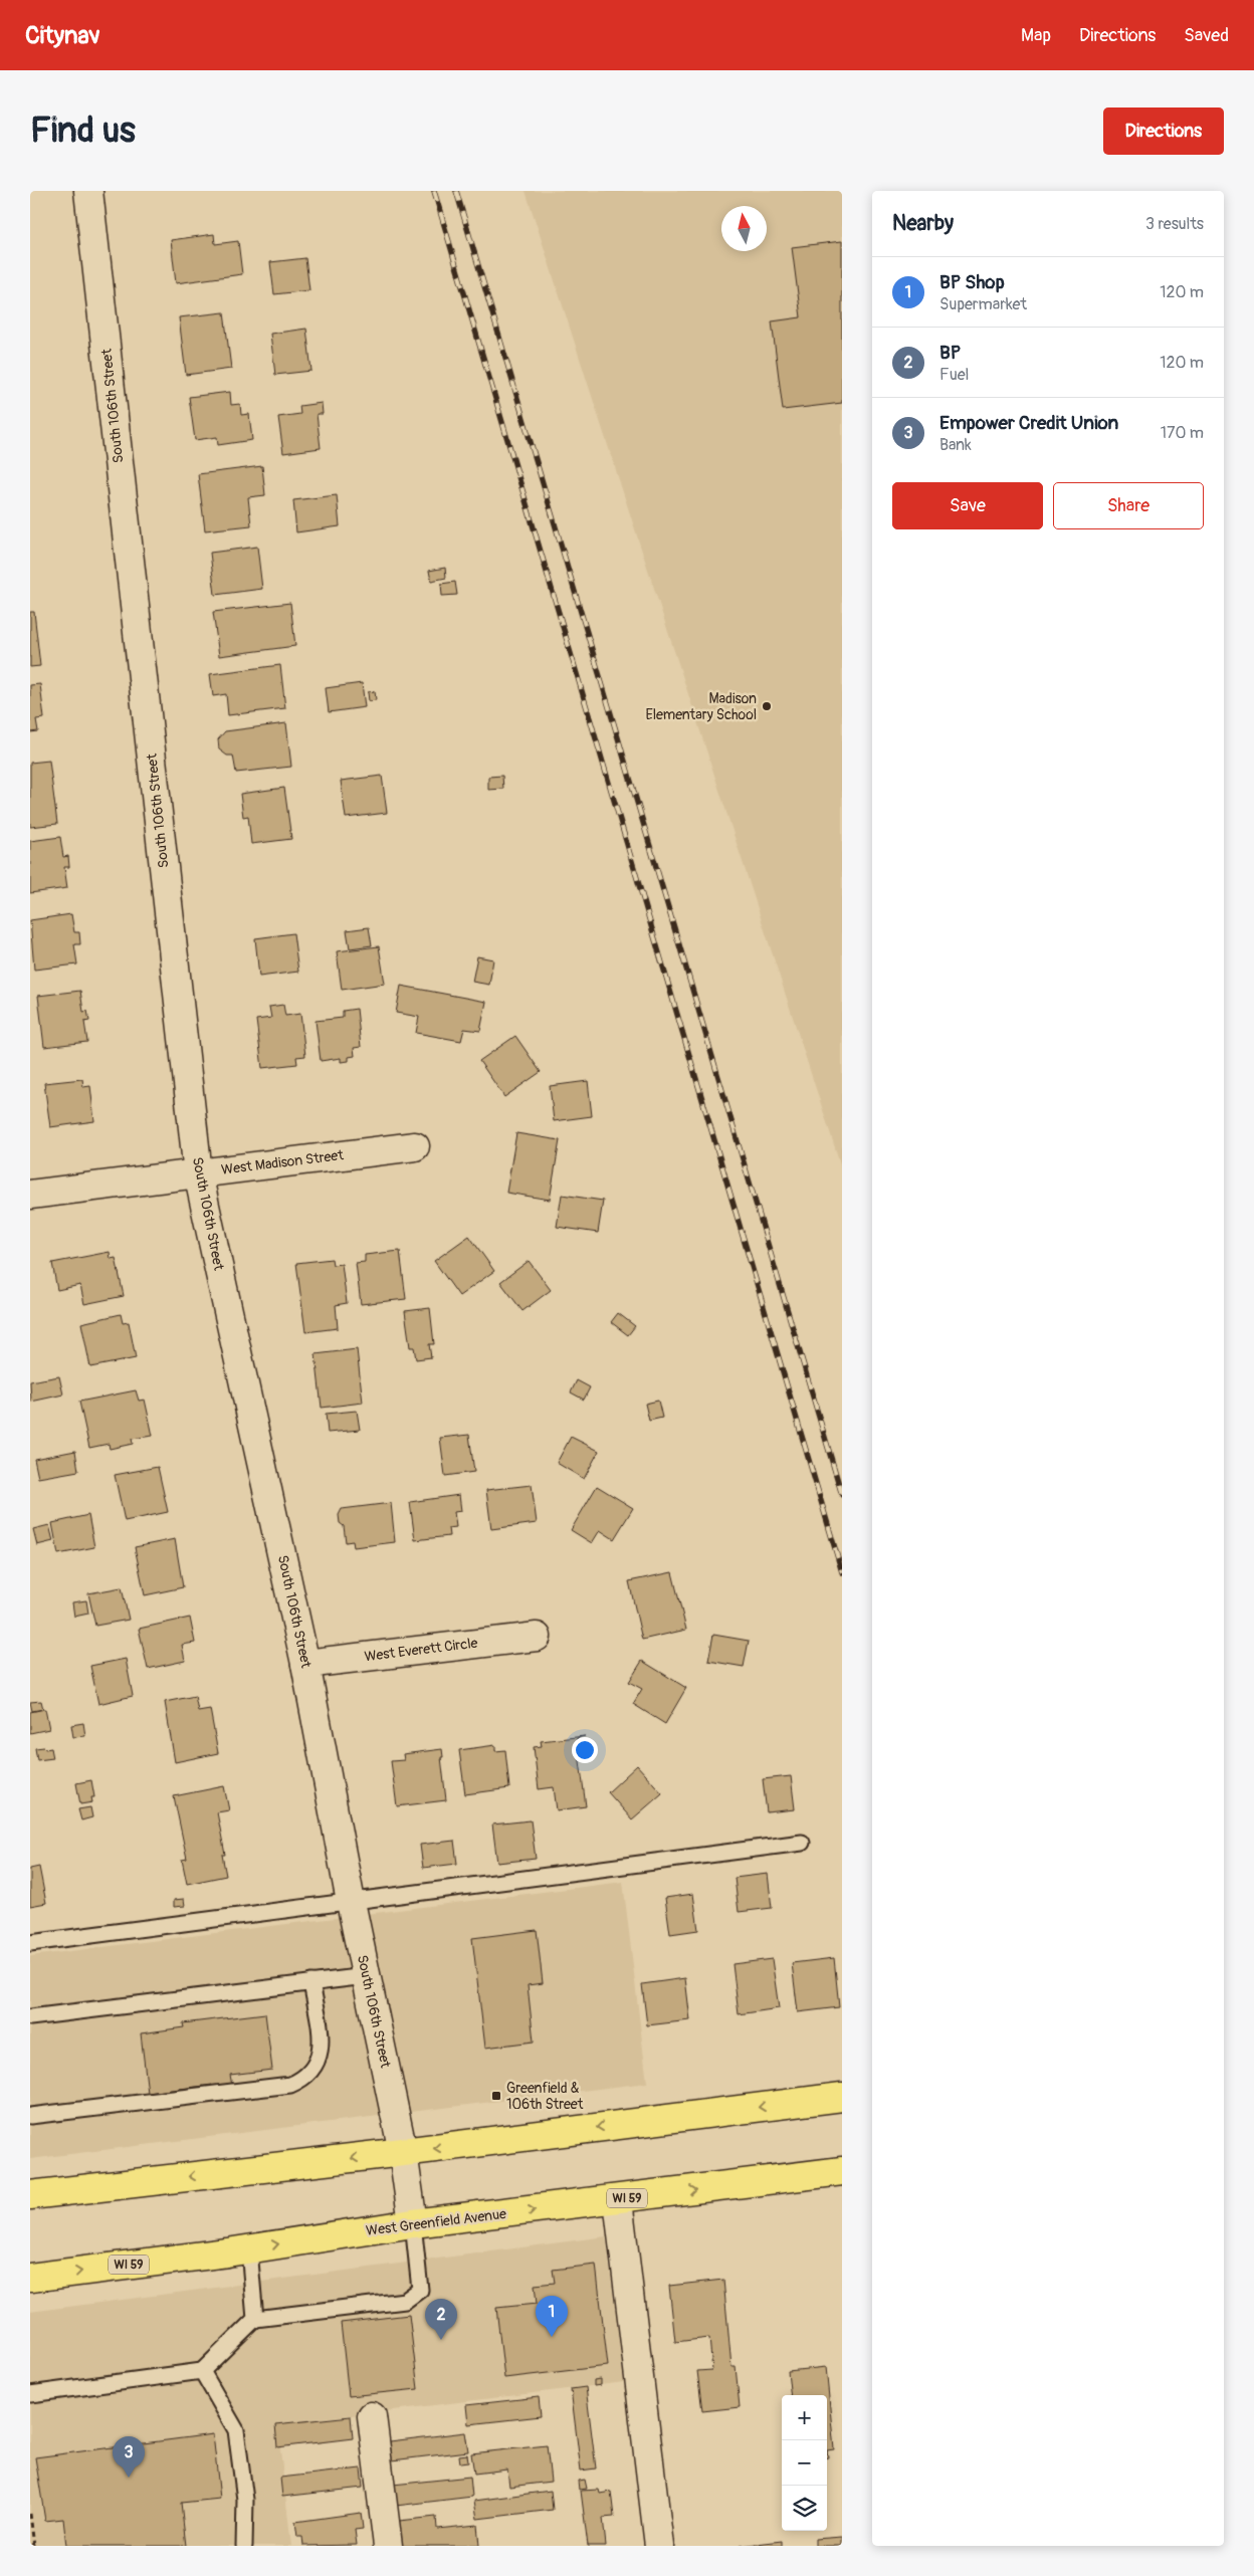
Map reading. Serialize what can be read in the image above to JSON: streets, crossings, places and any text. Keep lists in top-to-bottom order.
{
  "streets": {
    "main road": ["WI 59", "West Greenfield Avenue"],
    "street": ["South 106th Street", "West Madison Street", "West Everett Circle"]
  },
  "crossings": [
    ["South 106th Street", "West Madison Street"],
    ["South 106th Street", "West Everett Circle"],
    ["South 106th Street", "West Greenfield Avenue"]
  ],
  "places": {
    "other": ["Madison Elementary School"],
    "transit": ["Greenfield & 106th Street"]
  },
  "north": "top",
  "page": {
    "header": "Citynav",
    "nav": ["Map", "Directions", "Saved"],
    "buttons": [
      "Directions",
      ["Save", "Share"]
    ],
    "title": "Find us",
    "heading": ["Nearby", "3 results"],
    "list": [
      {
        "mark": "1",
        "name": "BP Shop",
        "note": "Supermarket",
        "value": "120 m"
      },
      {
        "mark": "2",
        "name": "BP",
        "note": "Fuel",
        "value": "120 m"
      },
      {
        "mark": "3",
        "name": "Empower Credit Union",
        "note": "Bank",
        "value": "170 m"
      }
    ],
    "pins": ["1", "2", "3"],
    "map_buttons": ["+", "−"]
  }
}
